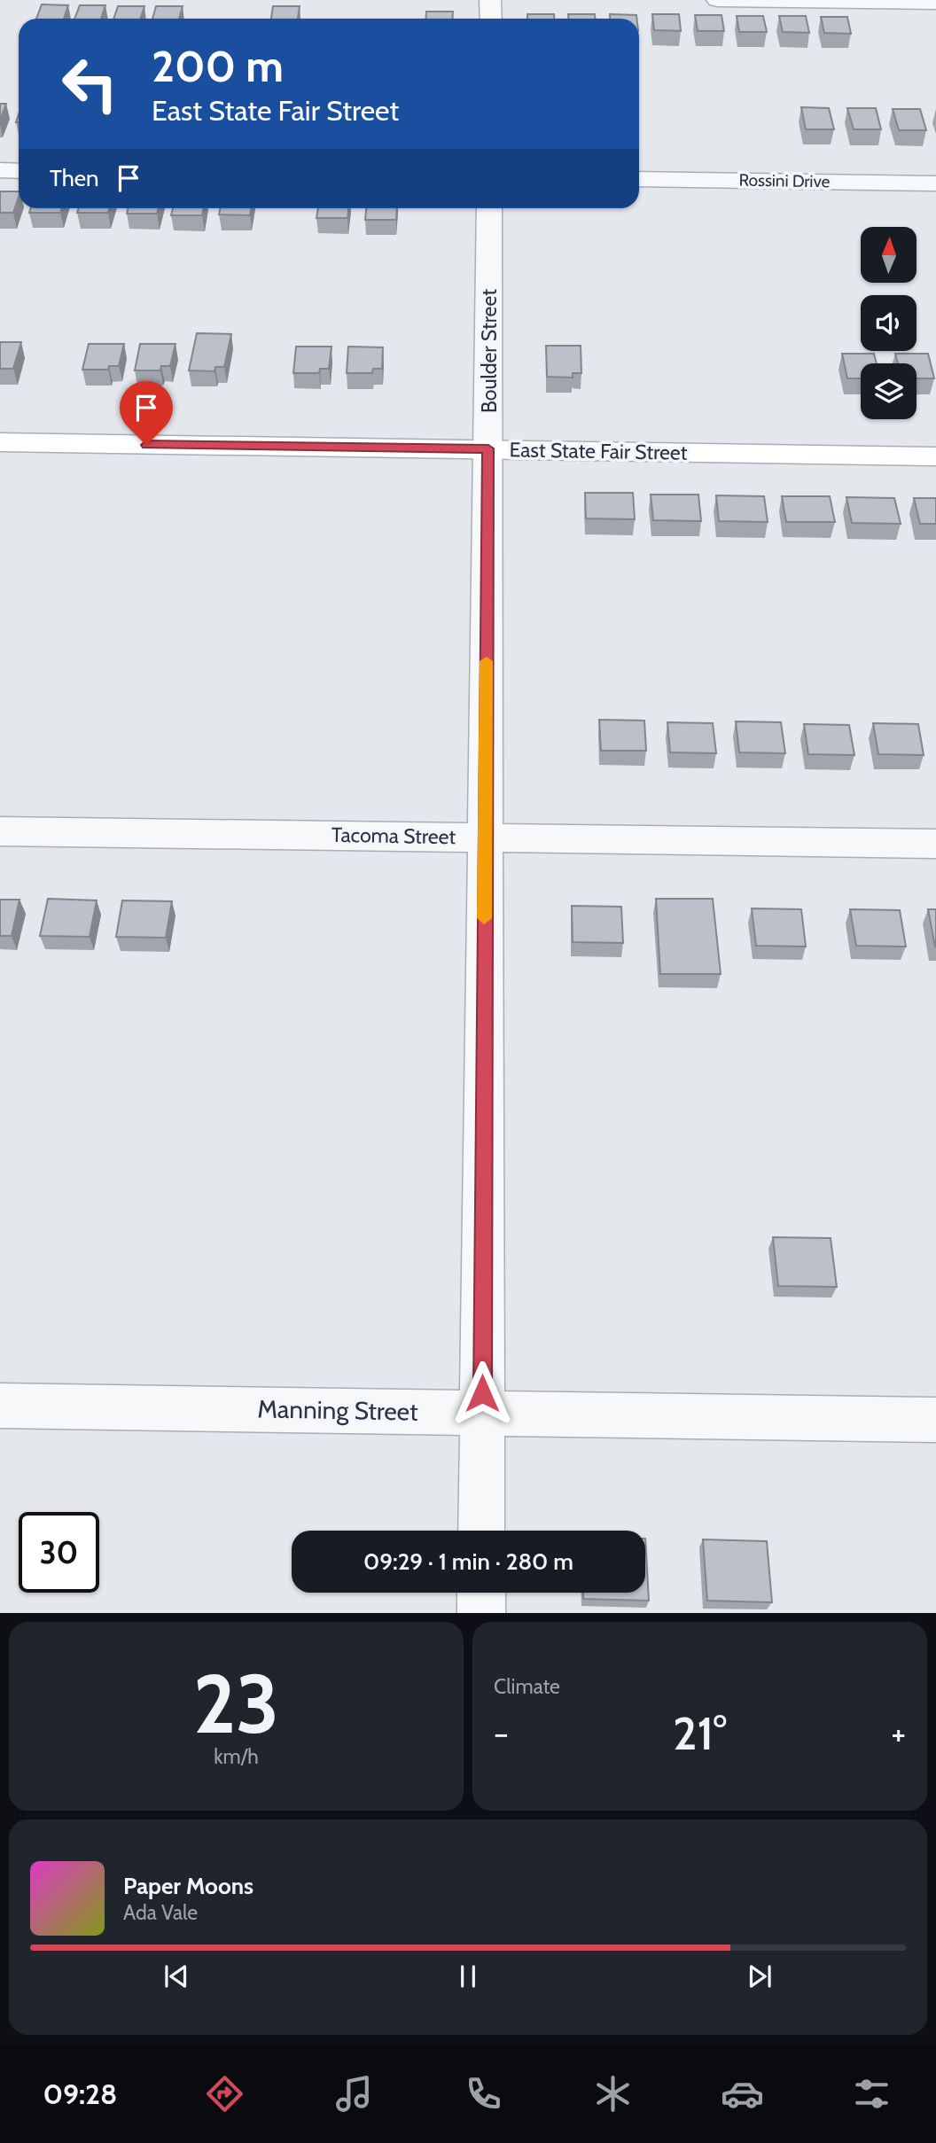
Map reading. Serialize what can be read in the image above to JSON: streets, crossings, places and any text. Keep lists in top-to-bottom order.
{
  "streets": {
    "street": [
      "Rossini Drive",
      "Boulder Street",
      "East State Fair Street",
      "Tacoma Street",
      "Manning Street"
    ]
  },
  "crossings": [
    ["Boulder Street", "East State Fair Street"],
    ["Boulder Street", "Tacoma Street"],
    ["Boulder Street", "Manning Street"]
  ],
  "north": "top",
  "page": {
    "turn": ["200 m", "East State Fair Street"],
    "then": "Then",
    "limit": "30",
    "trip": "09:29 · 1 min · 280 m",
    "tile": [
      ["23", "km/h"],
      "Climate"
    ],
    "heat": ["−", "21°", "+"],
    "song": ["Paper Moons", "Ada Vale"],
    "tabs": "09:28"
  }
}
